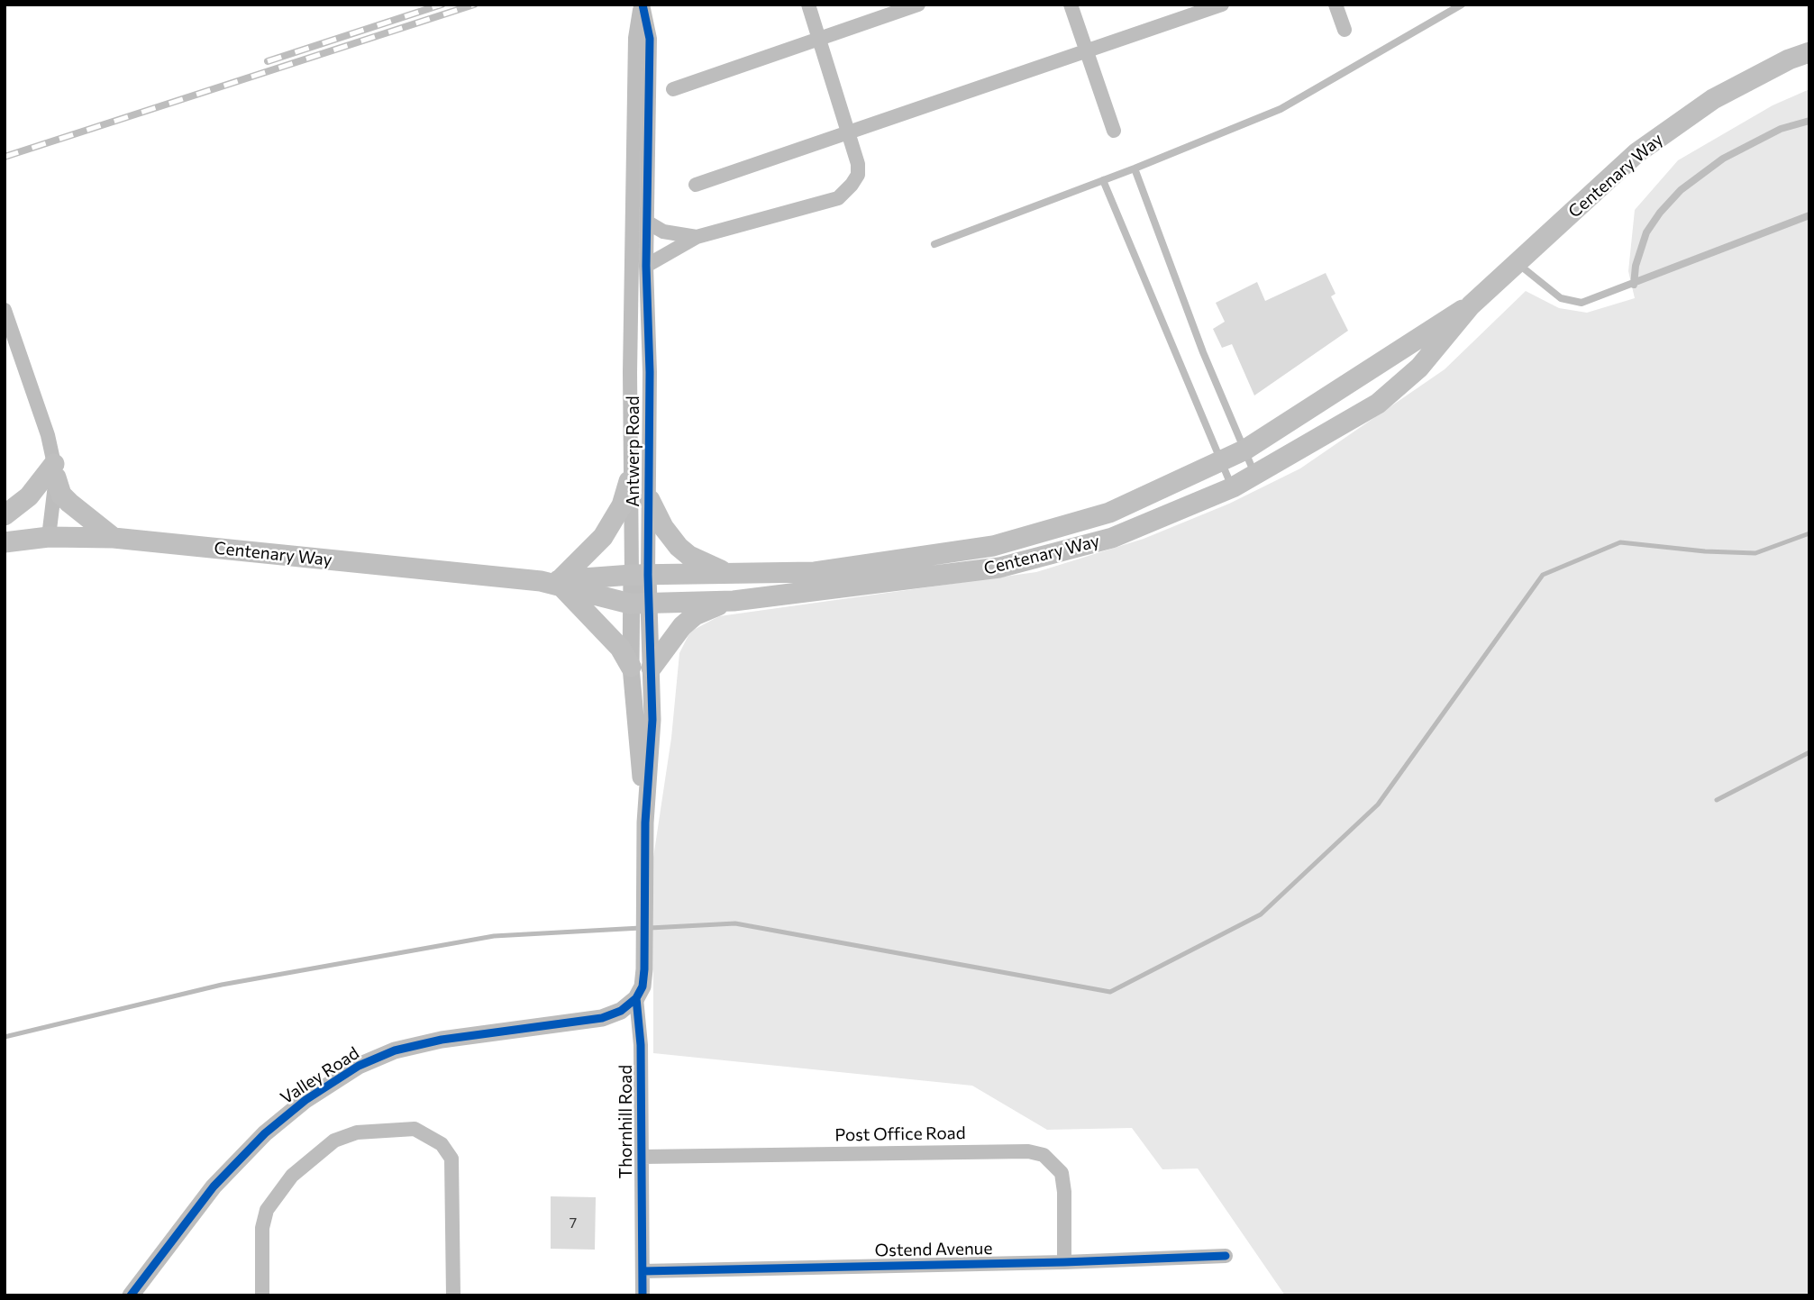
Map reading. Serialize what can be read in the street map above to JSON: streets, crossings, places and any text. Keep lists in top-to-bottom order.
{
  "streets": {
    "main road": ["Centenary Way"],
    "street": [
      "Antwerp Road",
      "Valley Road",
      "Thornhill Road",
      "Post Office Road",
      "Ostend Avenue"
    ]
  },
  "crossings": [
    ["Centenary Way", "Antwerp Road"],
    ["Antwerp Road", "Thornhill Road"],
    ["Valley Road", "Thornhill Road"],
    ["Thornhill Road", "Post Office Road"],
    ["Thornhill Road", "Ostend Avenue"],
    ["Post Office Road", "Ostend Avenue"]
  ],
  "house_numbers": ["7"]
}
